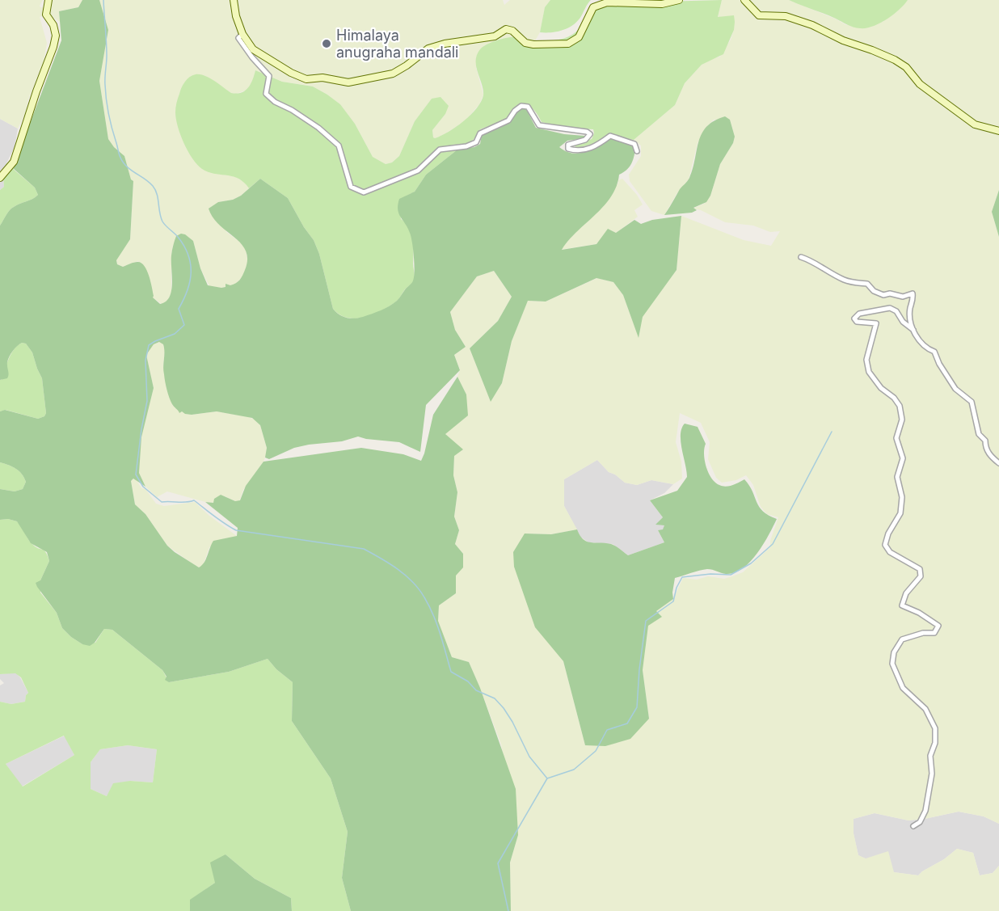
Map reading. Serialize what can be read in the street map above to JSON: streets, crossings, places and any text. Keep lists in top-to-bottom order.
{
  "places": ["Himalaya anugraha mandali"]
}
